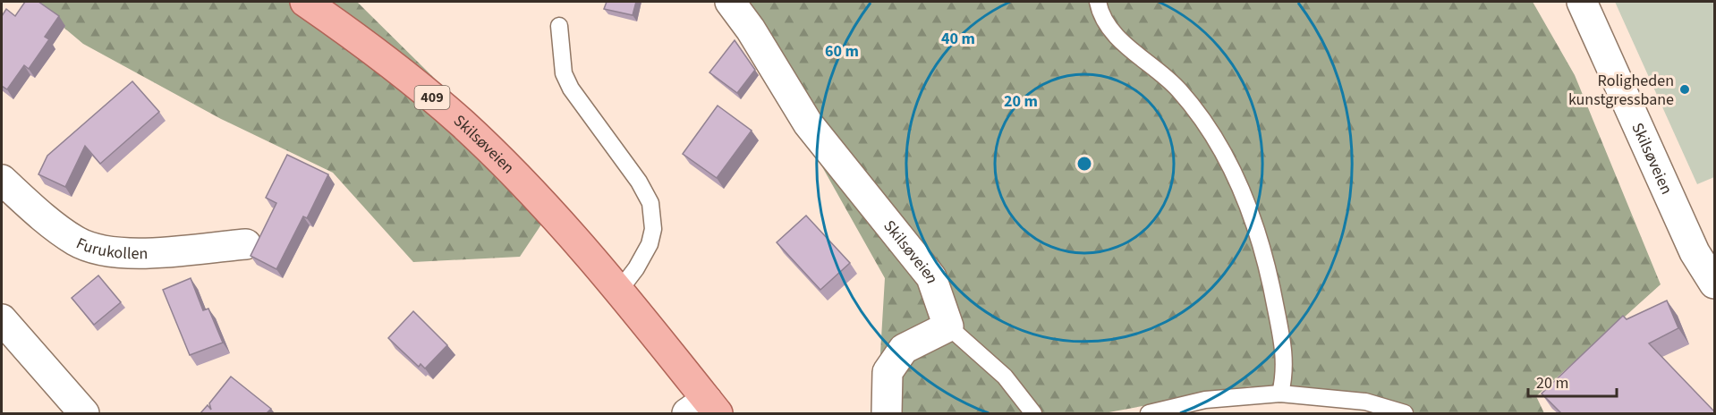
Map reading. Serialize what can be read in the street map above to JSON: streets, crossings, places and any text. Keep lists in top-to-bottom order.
{
  "streets": {
    "main road": ["409", "Skilsøveien"],
    "street": ["Furukollen"]
  },
  "places": ["Roligheden kunstgressbane"],
  "scale_bar": "20 m",
  "rings": ["40 m", "60 m", "20 m"]
}
